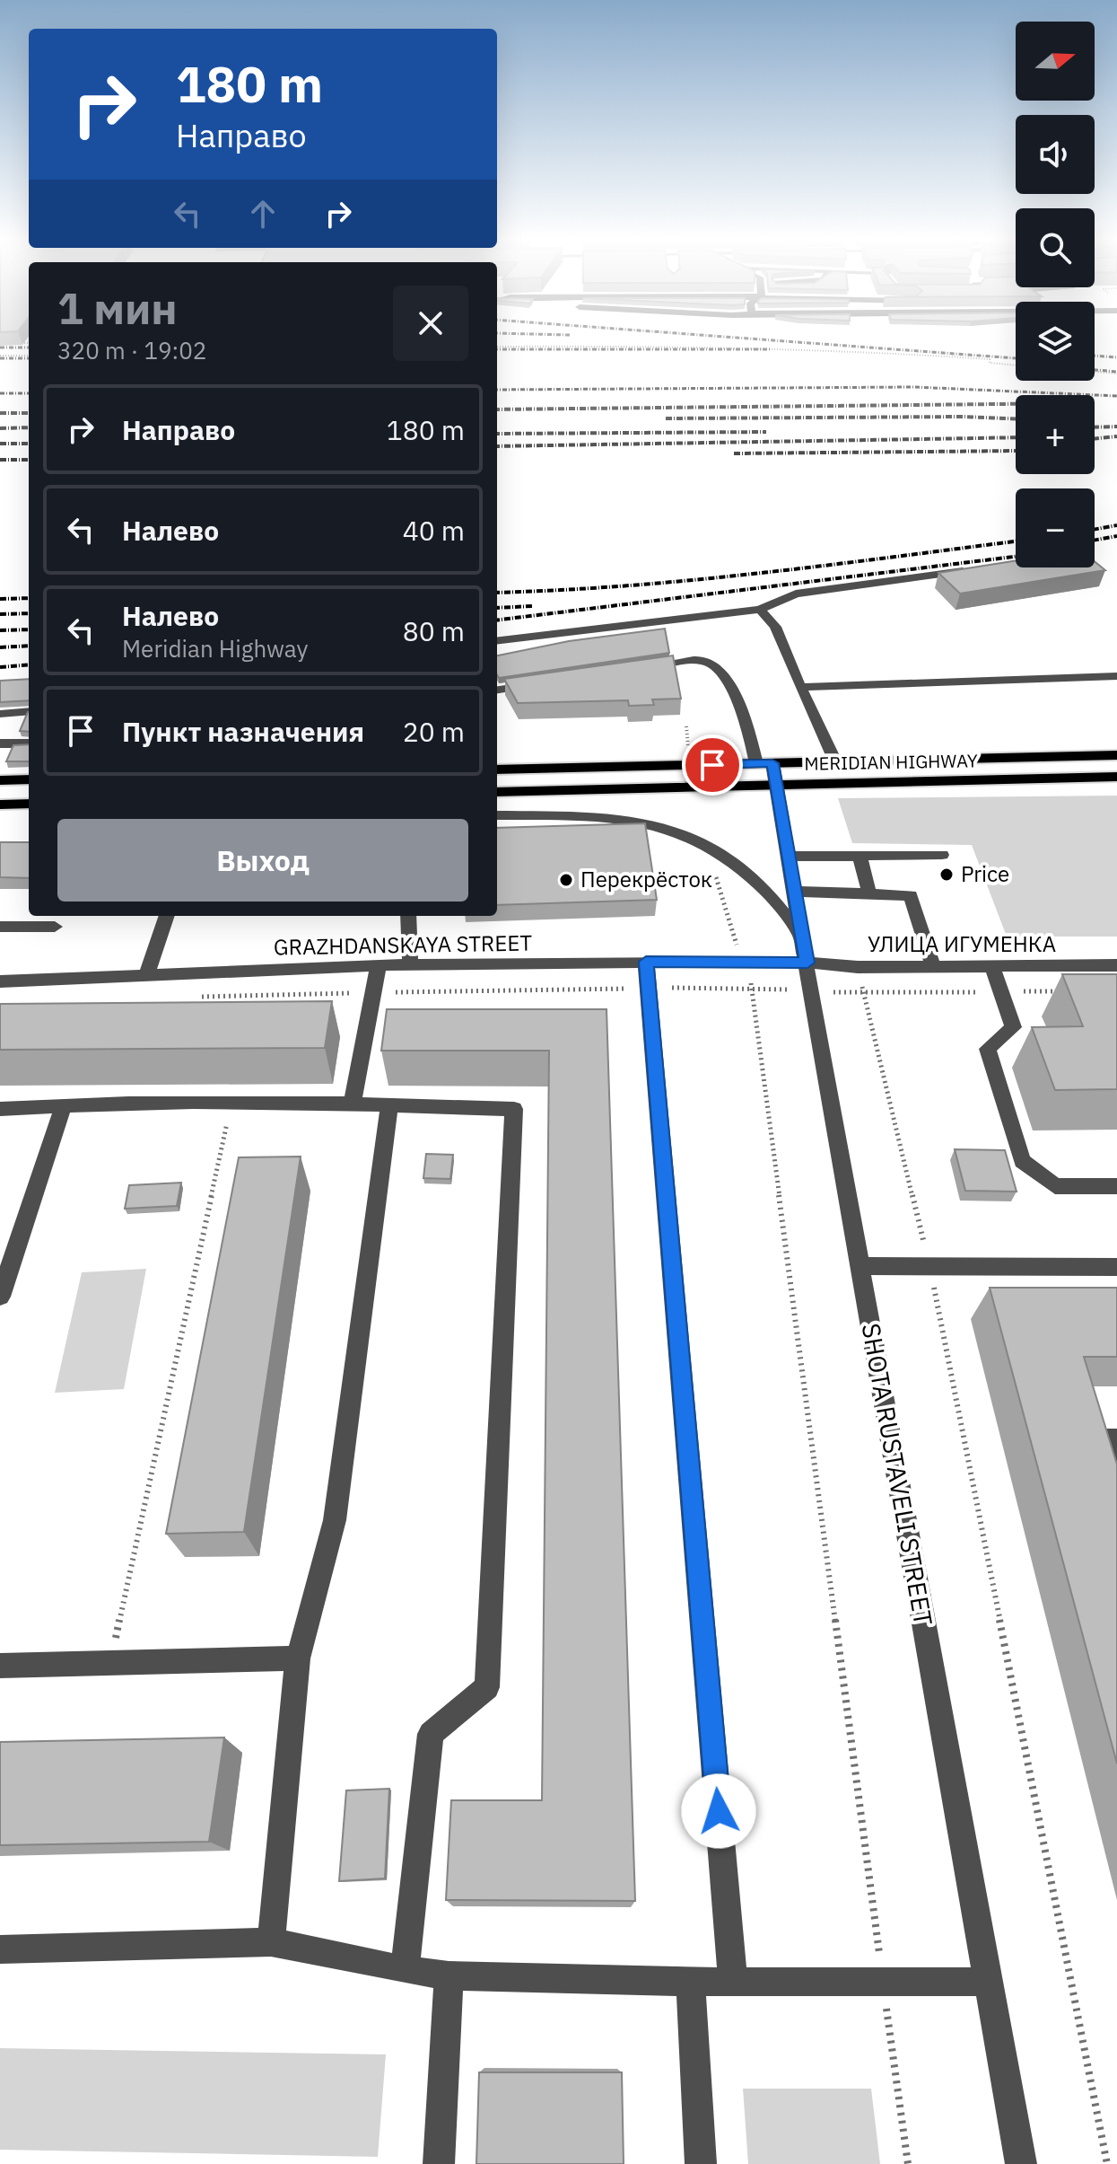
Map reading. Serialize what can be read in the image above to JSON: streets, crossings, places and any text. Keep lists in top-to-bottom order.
{
  "streets": {
    "main road": ["MERIDIAN HIGHWAY"],
    "street": ["УЛИЦА ИГУМЕНКА", "GRAZHDANSKAYA STREET", "SHOTA RUSTAVELI STREET"]
  },
  "crossings": [
    ["MERIDIAN HIGHWAY", "SHOTA RUSTAVELI STREET"],
    ["УЛИЦА ИГУМЕНКА", "GRAZHDANSKAYA STREET"],
    ["УЛИЦА ИГУМЕНКА", "SHOTA RUSTAVELI STREET"],
    ["GRAZHDANSKAYA STREET", "SHOTA RUSTAVELI STREET"]
  ],
  "places": ["Price", "Перекрёсток"],
  "north": "right",
  "page": {
    "map_buttons": ["+", "−"],
    "turn": ["180 m", "Направо"],
    "heading": ["1 мин", "320 m · 19:02"],
    "list": [
      {
        "name": "Направо",
        "value": "180 m"
      },
      {
        "name": "Налево",
        "value": "40 m"
      },
      {
        "name": "Налево",
        "note": "Meridian Highway",
        "value": "80 m"
      },
      {
        "name": "Пункт назначения",
        "value": "20 m"
      }
    ],
    "buttons": "Выход"
  }
}
